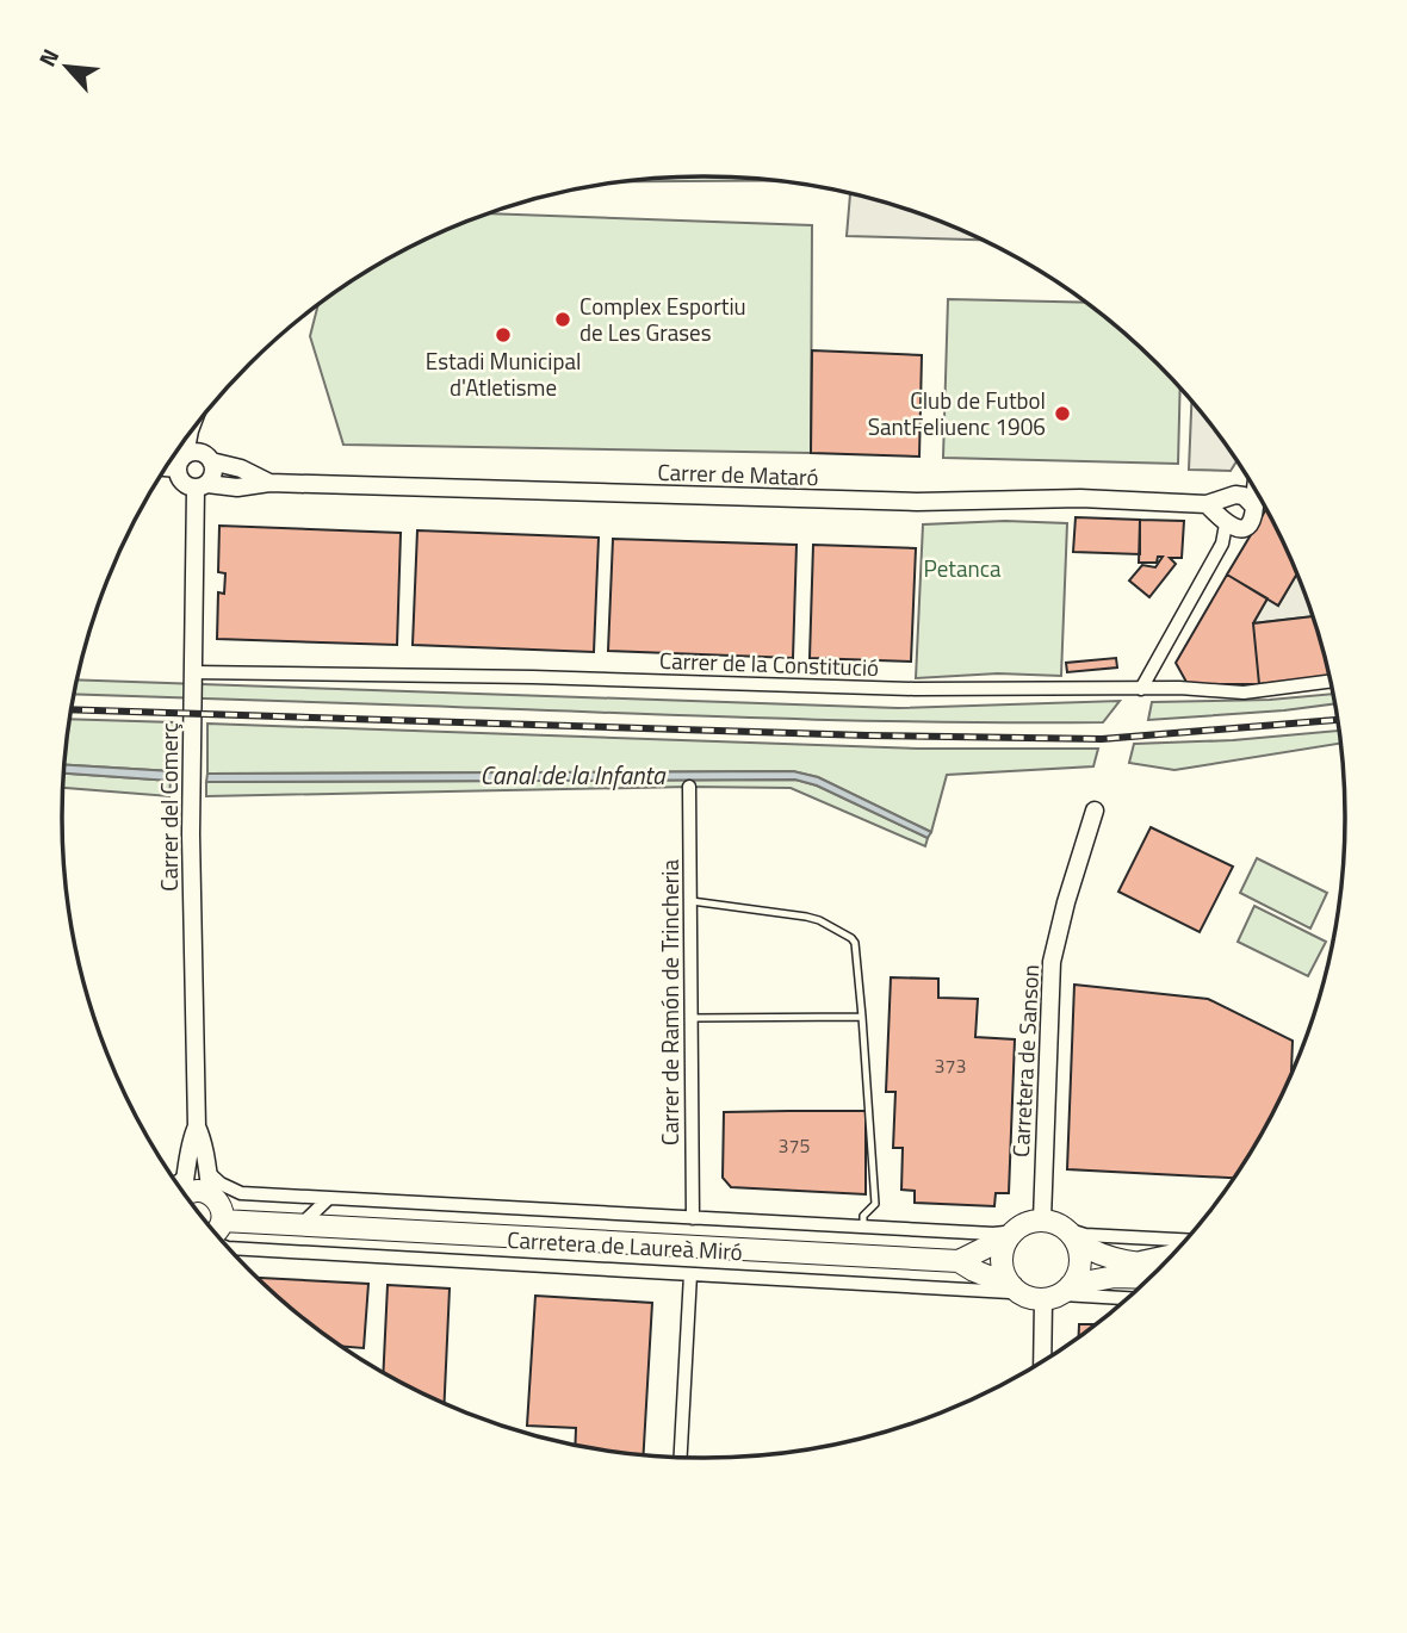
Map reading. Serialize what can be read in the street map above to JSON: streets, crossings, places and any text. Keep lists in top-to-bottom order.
{
  "streets": {
    "main road": ["Carretera de Laureà Miró"],
    "street": [
      "Carrer de Mataró",
      "Carrer de la Constitució",
      "Carrer del Comerç",
      "Carrer de Ramón de Trincheria",
      "Carretera de Sanson"
    ]
  },
  "crossings": [
    ["Carrer de Mataró", "Carrer del Comerç"],
    ["Carrer de la Constitució", "Carrer del Comerç"],
    ["Carrer del Comerç", "Carretera de Laureà Miró"],
    ["Carrer de Ramón de Trincheria", "Carretera de Laureà Miró"],
    ["Carretera de Sanson", "Carretera de Laureà Miró"]
  ],
  "water": ["Canal de la Infanta"],
  "parks": ["Petanca"],
  "places": ["Complex Esportiu de Les Grases", "Estadi Municipal d'Atletisme", "Club de Futbol SantFeliuenc 1906"],
  "house_numbers": ["373", "375"],
  "north": "top left"
}
